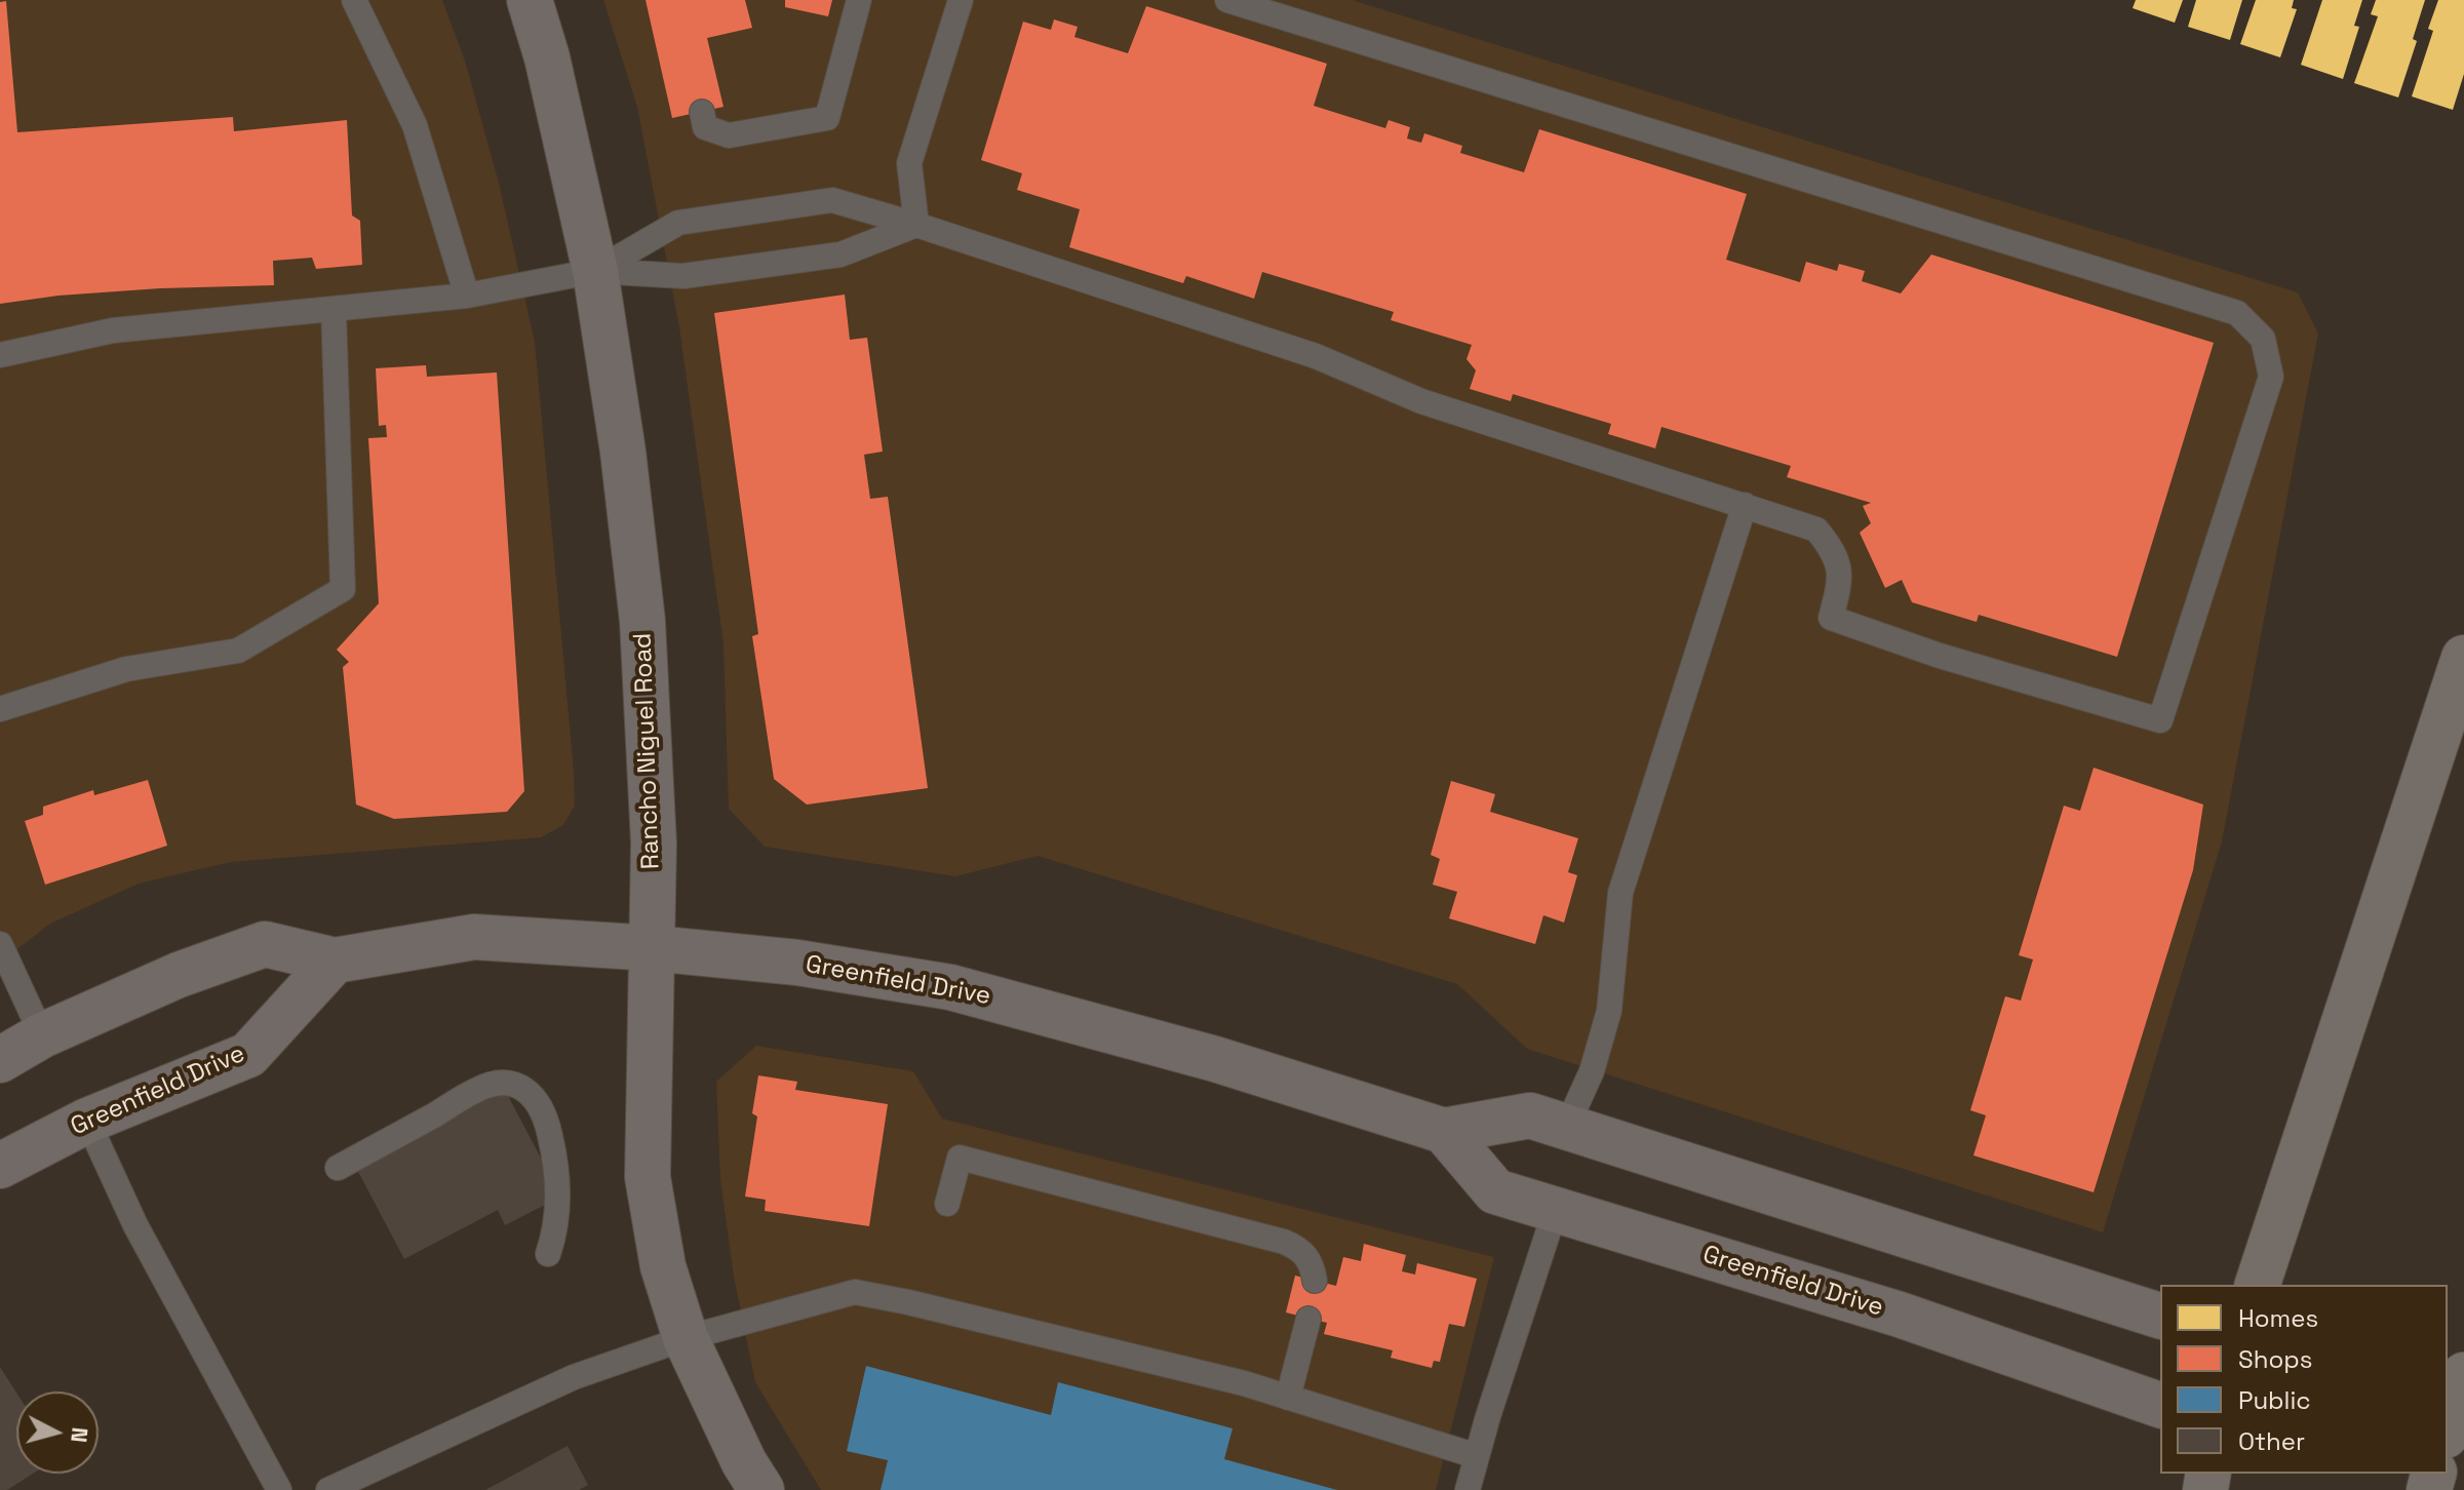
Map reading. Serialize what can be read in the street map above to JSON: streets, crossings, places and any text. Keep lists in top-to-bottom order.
{
  "streets": {
    "main road": ["Rancho Niguel Road", "Greenfield Drive"]
  },
  "crossings": [
    ["Rancho Niguel Road", "Greenfield Drive"]
  ],
  "legend": [
    "Homes",
    "Shops",
    "Public",
    "Other"
  ],
  "north": "right"
}
